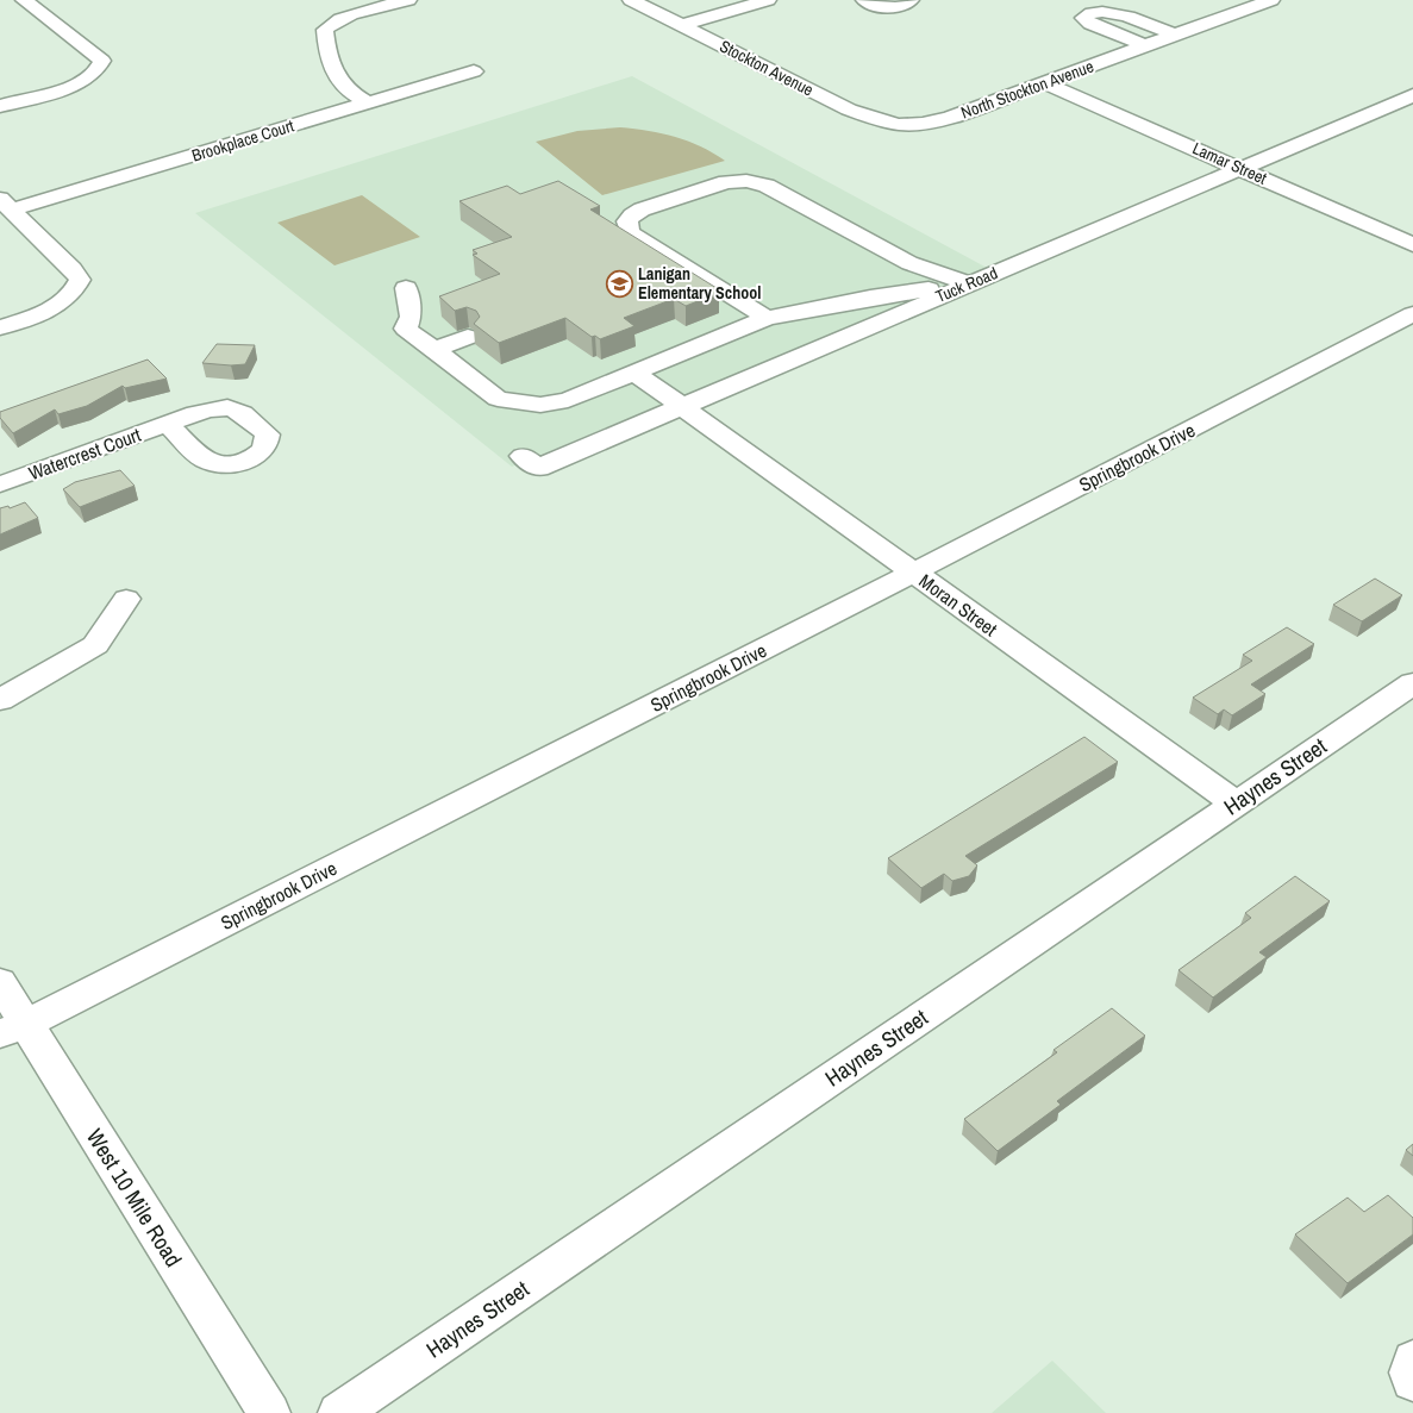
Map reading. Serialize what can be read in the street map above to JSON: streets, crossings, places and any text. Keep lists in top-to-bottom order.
{
  "streets": {
    "street": [
      "Stockton Avenue",
      "North Stockton Avenue",
      "Brookplace Court",
      "Lamar Street",
      "Tuck Road",
      "Watercrest Court",
      "Springbrook Drive",
      "Moran Street",
      "Haynes Street",
      "West 10 Mile Road"
    ]
  },
  "crossings": [
    ["Stockton Avenue", "North Stockton Avenue"],
    ["North Stockton Avenue", "Lamar Street"],
    ["Lamar Street", "Tuck Road"],
    ["Tuck Road", "Moran Street"],
    ["Springbrook Drive", "Moran Street"],
    ["Springbrook Drive", "West 10 Mile Road"],
    ["Moran Street", "Haynes Street"]
  ],
  "places": {
    "school or university": ["Lanigan Elementary School"]
  }
}
